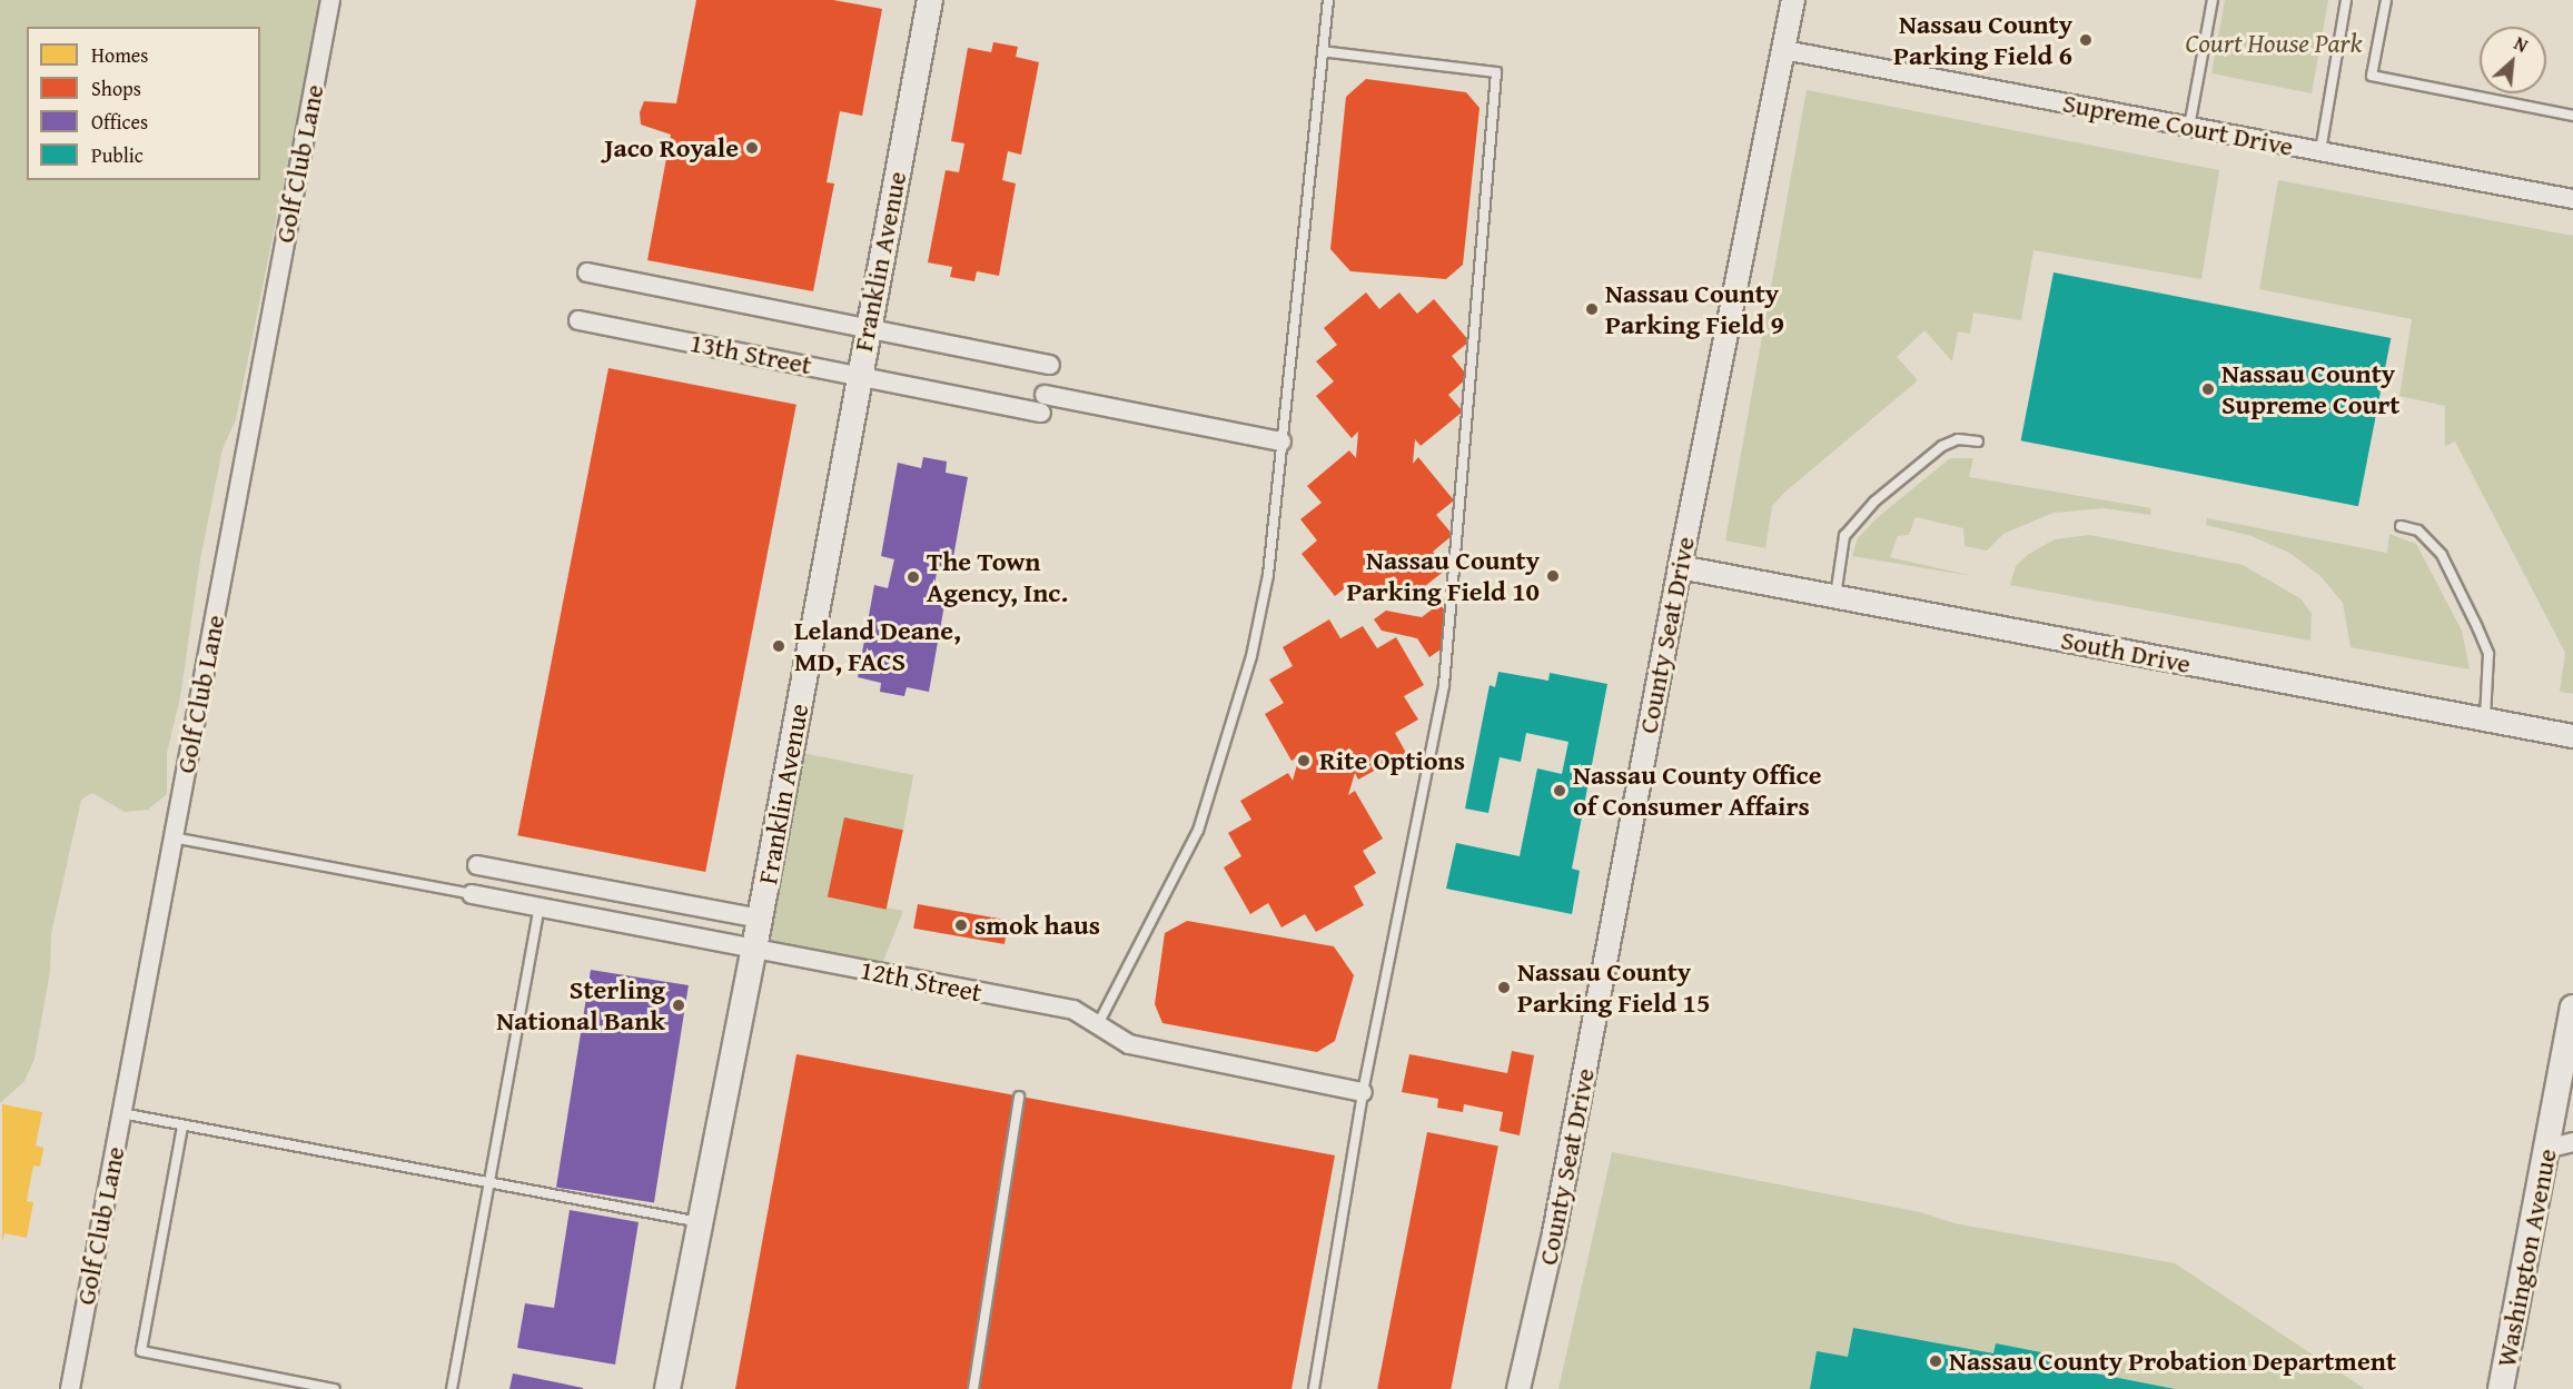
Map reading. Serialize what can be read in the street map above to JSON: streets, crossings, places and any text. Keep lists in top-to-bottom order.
{
  "streets": {
    "main road": ["Franklin Avenue", "Washington Avenue"],
    "street": [
      "Supreme Court Drive",
      "Golf Club Lane",
      "13th Street",
      "County Seat Drive",
      "South Drive",
      "12th Street"
    ]
  },
  "crossings": [
    ["Supreme Court Drive", "County Seat Drive"],
    ["Franklin Avenue", "13th Street"],
    ["Franklin Avenue", "12th Street"],
    ["County Seat Drive", "South Drive"]
  ],
  "parks": ["Court House Park"],
  "places": [
    "Nassau County Parking Field 6",
    "Jaco Royale",
    "Nassau County Parking Field 9",
    "Nassau County Supreme Court",
    "Nassau County Parking Field 10",
    "The Town Agency, Inc.",
    "Leland Deane, MD, FACS",
    "Rite Options",
    "Nassau County Office of Consumer Affairs",
    "smok haus",
    "Nassau County Parking Field 15",
    "Sterling National Bank",
    "Nassau County Probation Department"
  ],
  "legend": [
    "Homes",
    "Shops",
    "Offices",
    "Public"
  ],
  "north": "top right"
}
